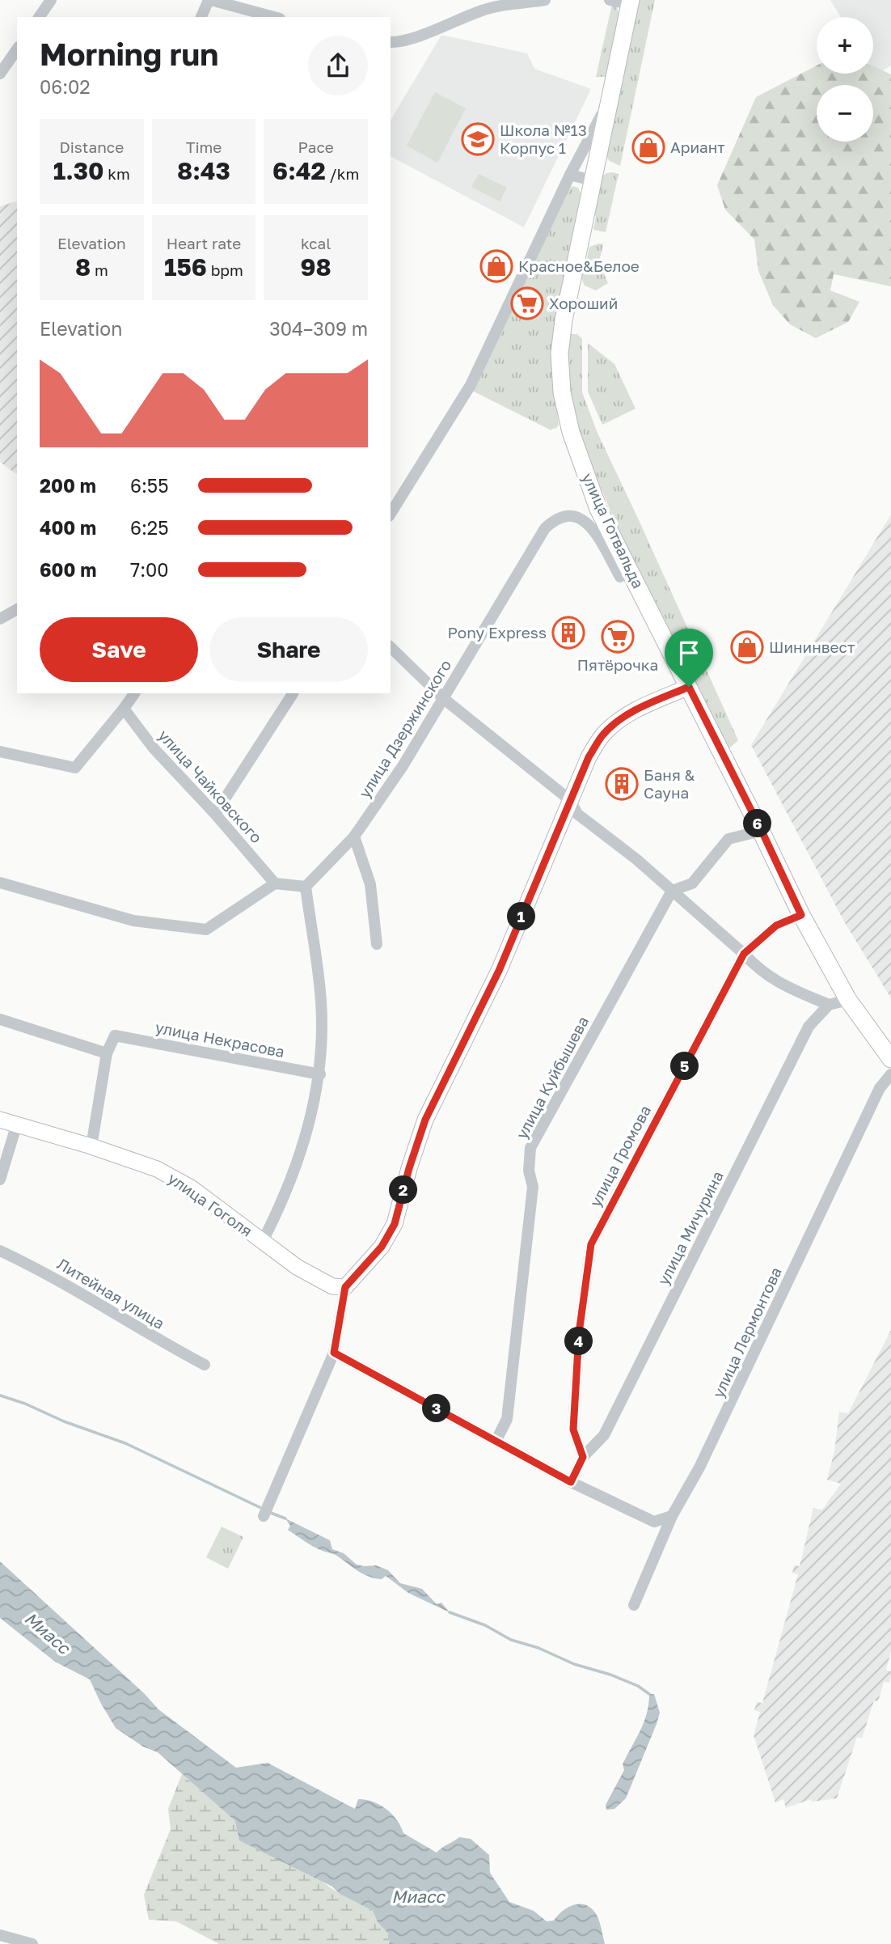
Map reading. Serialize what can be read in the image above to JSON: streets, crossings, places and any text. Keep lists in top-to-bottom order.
{
  "streets": {
    "main road": ["улица Готвальда"],
    "street": [
      "улица Дзержинского",
      "улица Чайковского",
      "улица Некрасова",
      "улица Куйбышева",
      "улица Громова",
      "улица Гоголя",
      "улица Мичурина",
      "Литейная улица",
      "улица Лермонтова"
    ]
  },
  "crossings": [
    ["улица Готвальда", "улица Громова"],
    ["улица Громова", "улица Мичурина"]
  ],
  "water": ["Миасс"],
  "places": {
    "school or university": ["Школа №13 Корпус 1"],
    "shop": ["Ариант", "Красное&Белое", "Шининвест"],
    "supermarket": ["Хороший", "Пятёрочка"],
    "building": ["Pony Express", "Баня & Сауна"]
  },
  "page": {
    "map_buttons": ["+", "−"],
    "heading": ["Morning run", "06:02"],
    "stats": [
      ["Distance", "1.30 km"],
      ["Time", "8:43"],
      ["Pace", "6:42 /km"],
      ["Elevation", "8 m"],
      ["Heart rate", "156 bpm"],
      ["kcal", "98"]
    ],
    "chart": ["Elevation", "304–309 m"],
    "list": [
      {
        "name": "200 m",
        "note": "6:55"
      },
      {
        "name": "400 m",
        "note": "6:25"
      },
      {
        "name": "600 m",
        "note": "7:00"
      }
    ],
    "buttons": ["Save", "Share"],
    "pins": [
      "6",
      "1",
      "5",
      "2",
      "4",
      "3"
    ]
  }
}
